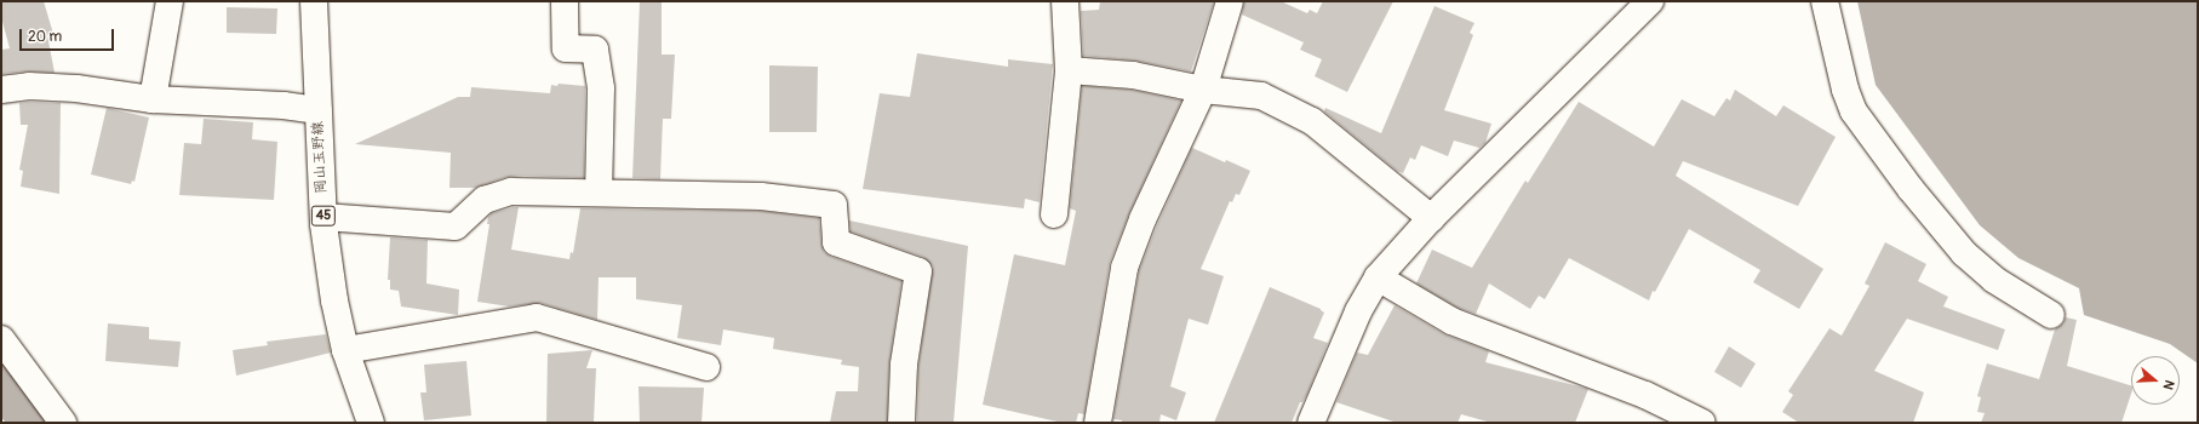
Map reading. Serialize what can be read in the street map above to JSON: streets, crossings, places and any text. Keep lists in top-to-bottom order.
{
  "streets": {
    "street": ["岡山玉野線", "45"]
  },
  "scale_bar": "20 m",
  "north": "right"
}
